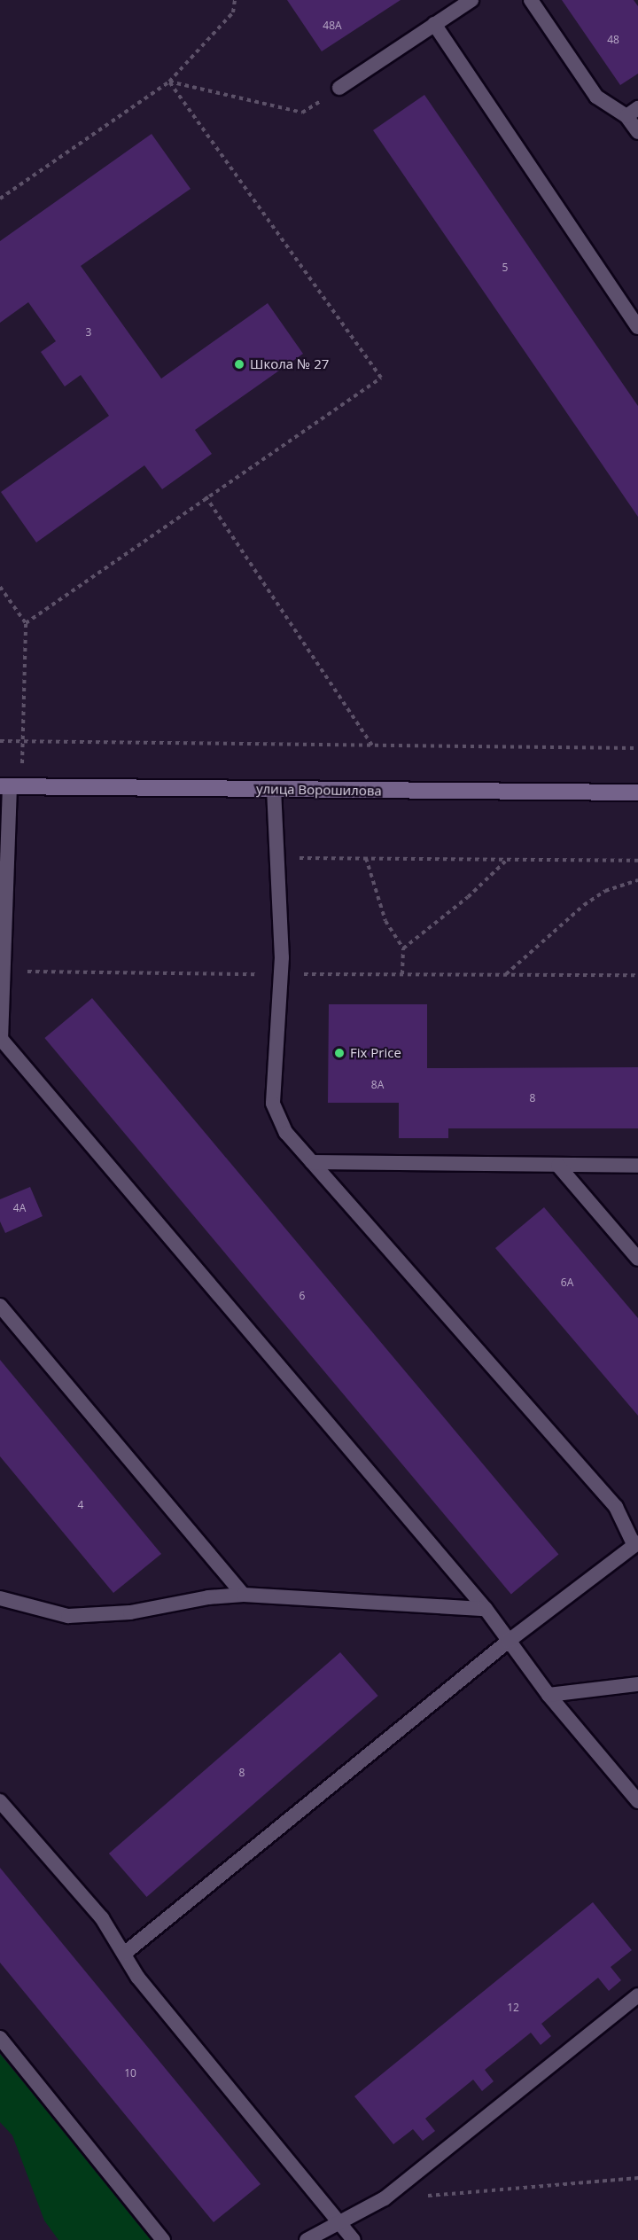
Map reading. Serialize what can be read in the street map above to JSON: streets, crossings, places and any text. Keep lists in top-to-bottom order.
{
  "streets": {
    "main road": ["улица Ворошилова"]
  },
  "places": ["Школа № 27", "Fix Price"],
  "house_numbers": [
    "48А",
    "48",
    "5",
    "3",
    "8А",
    "8",
    "4А",
    "6А",
    "6",
    "4",
    "8",
    "12",
    "10"
  ]
}
